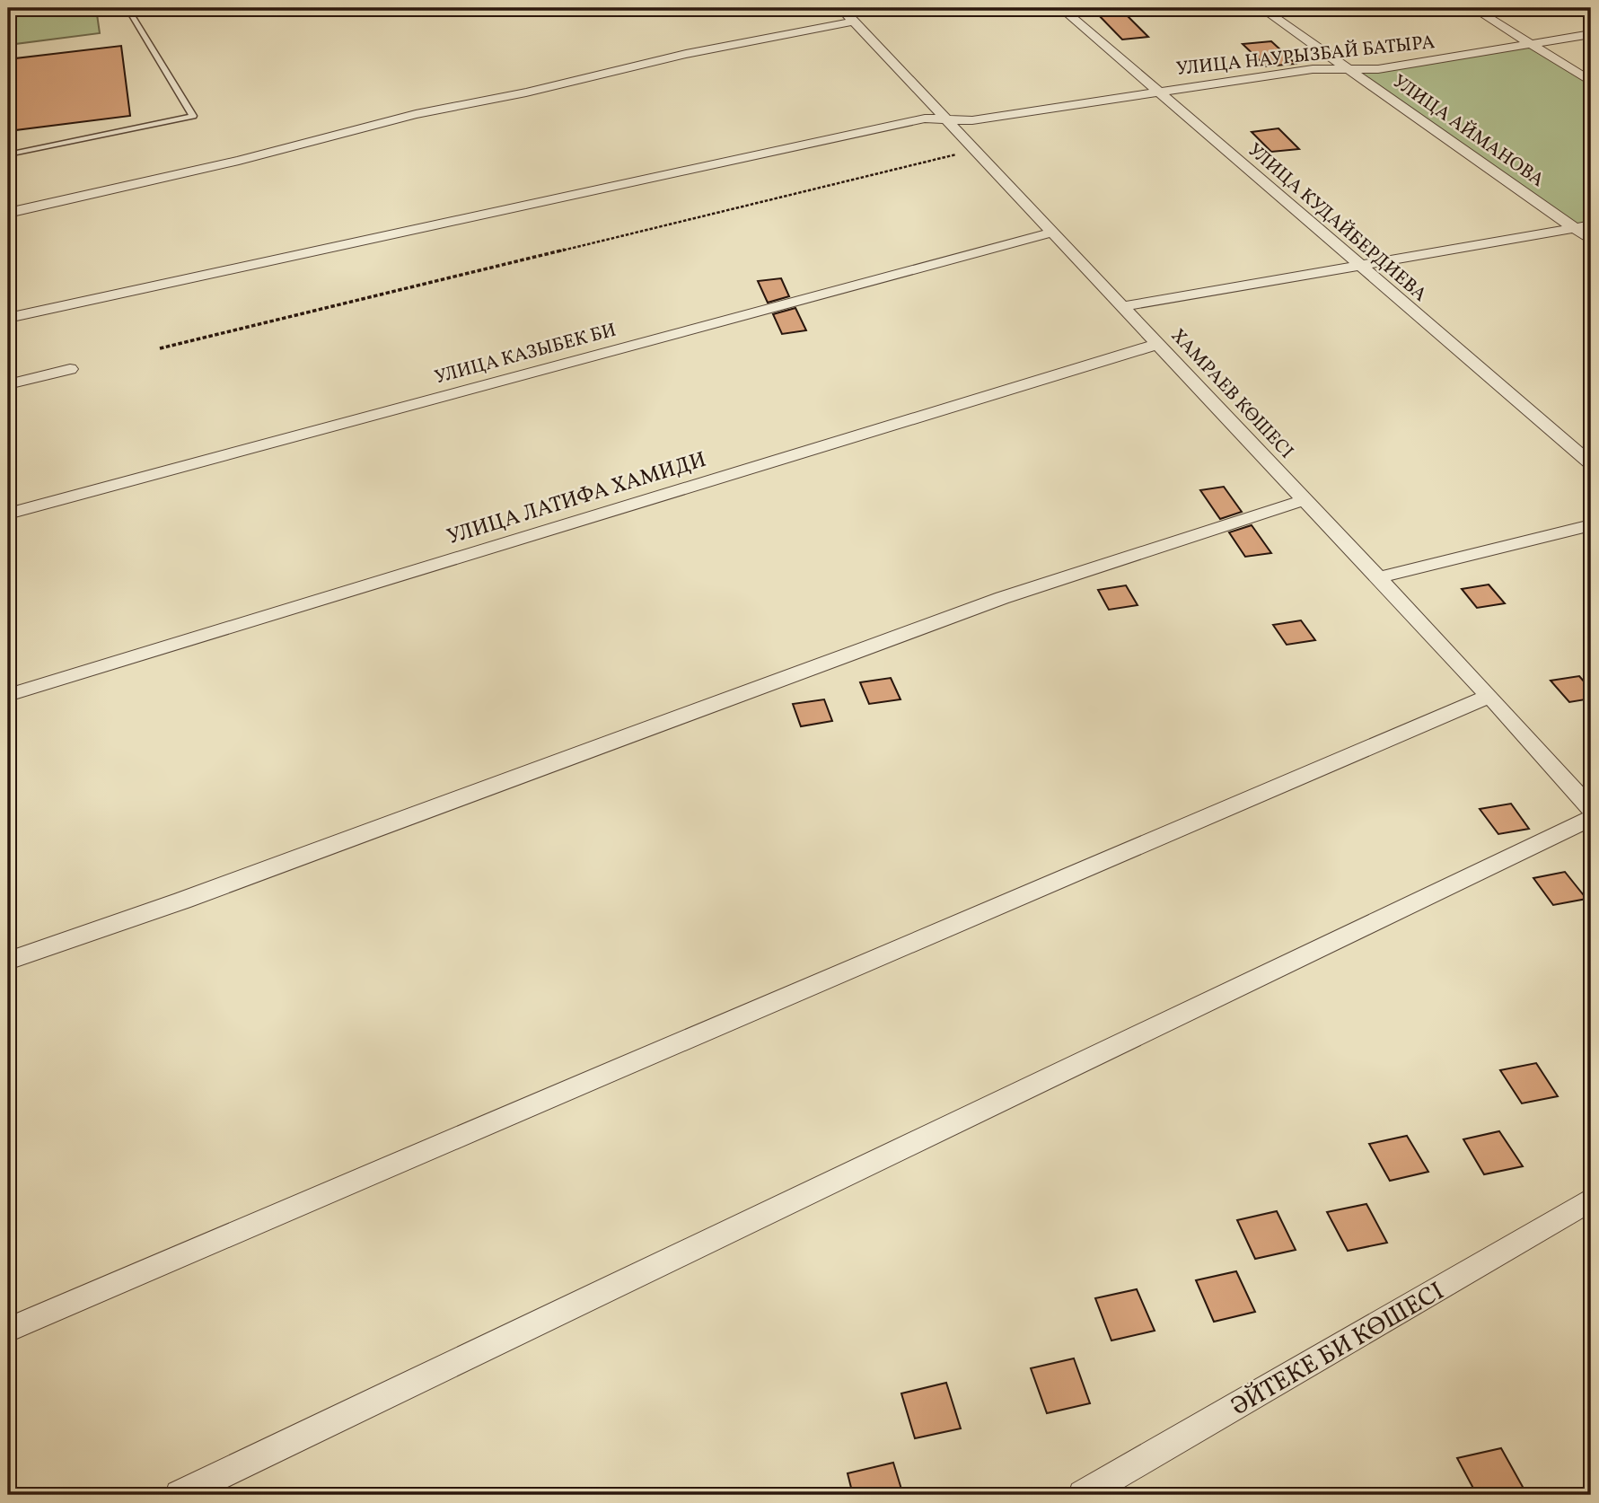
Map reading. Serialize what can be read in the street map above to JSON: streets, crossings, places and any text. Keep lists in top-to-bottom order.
{
  "streets": {
    "street": [
      "УЛИЦА НАУРЫЗБАЙ БАТЫРА",
      "УЛИЦА АЙМАНОВА",
      "УЛИЦА КУДАЙБЕРДИЕВА",
      "УЛИЦА КАЗЫБЕК БИ",
      "ХАМРАЕВ КӨШЕСІ",
      "УЛИЦА ЛАТИФА ХАМИДИ",
      "ӘЙТЕКЕ БИ КӨШЕСІ"
    ]
  },
  "crossings": [
    ["УЛИЦА НАУРЫЗБАЙ БАТЫРА", "УЛИЦА АЙМАНОВА"],
    ["УЛИЦА НАУРЫЗБАЙ БАТЫРА", "УЛИЦА КУДАЙБЕРДИЕВА"],
    ["УЛИЦА НАУРЫЗБАЙ БАТЫРА", "ХАМРАЕВ КӨШЕСІ"],
    ["УЛИЦА КАЗЫБЕК БИ", "ХАМРАЕВ КӨШЕСІ"],
    ["ХАМРАЕВ КӨШЕСІ", "УЛИЦА ЛАТИФА ХАМИДИ"]
  ]
}
